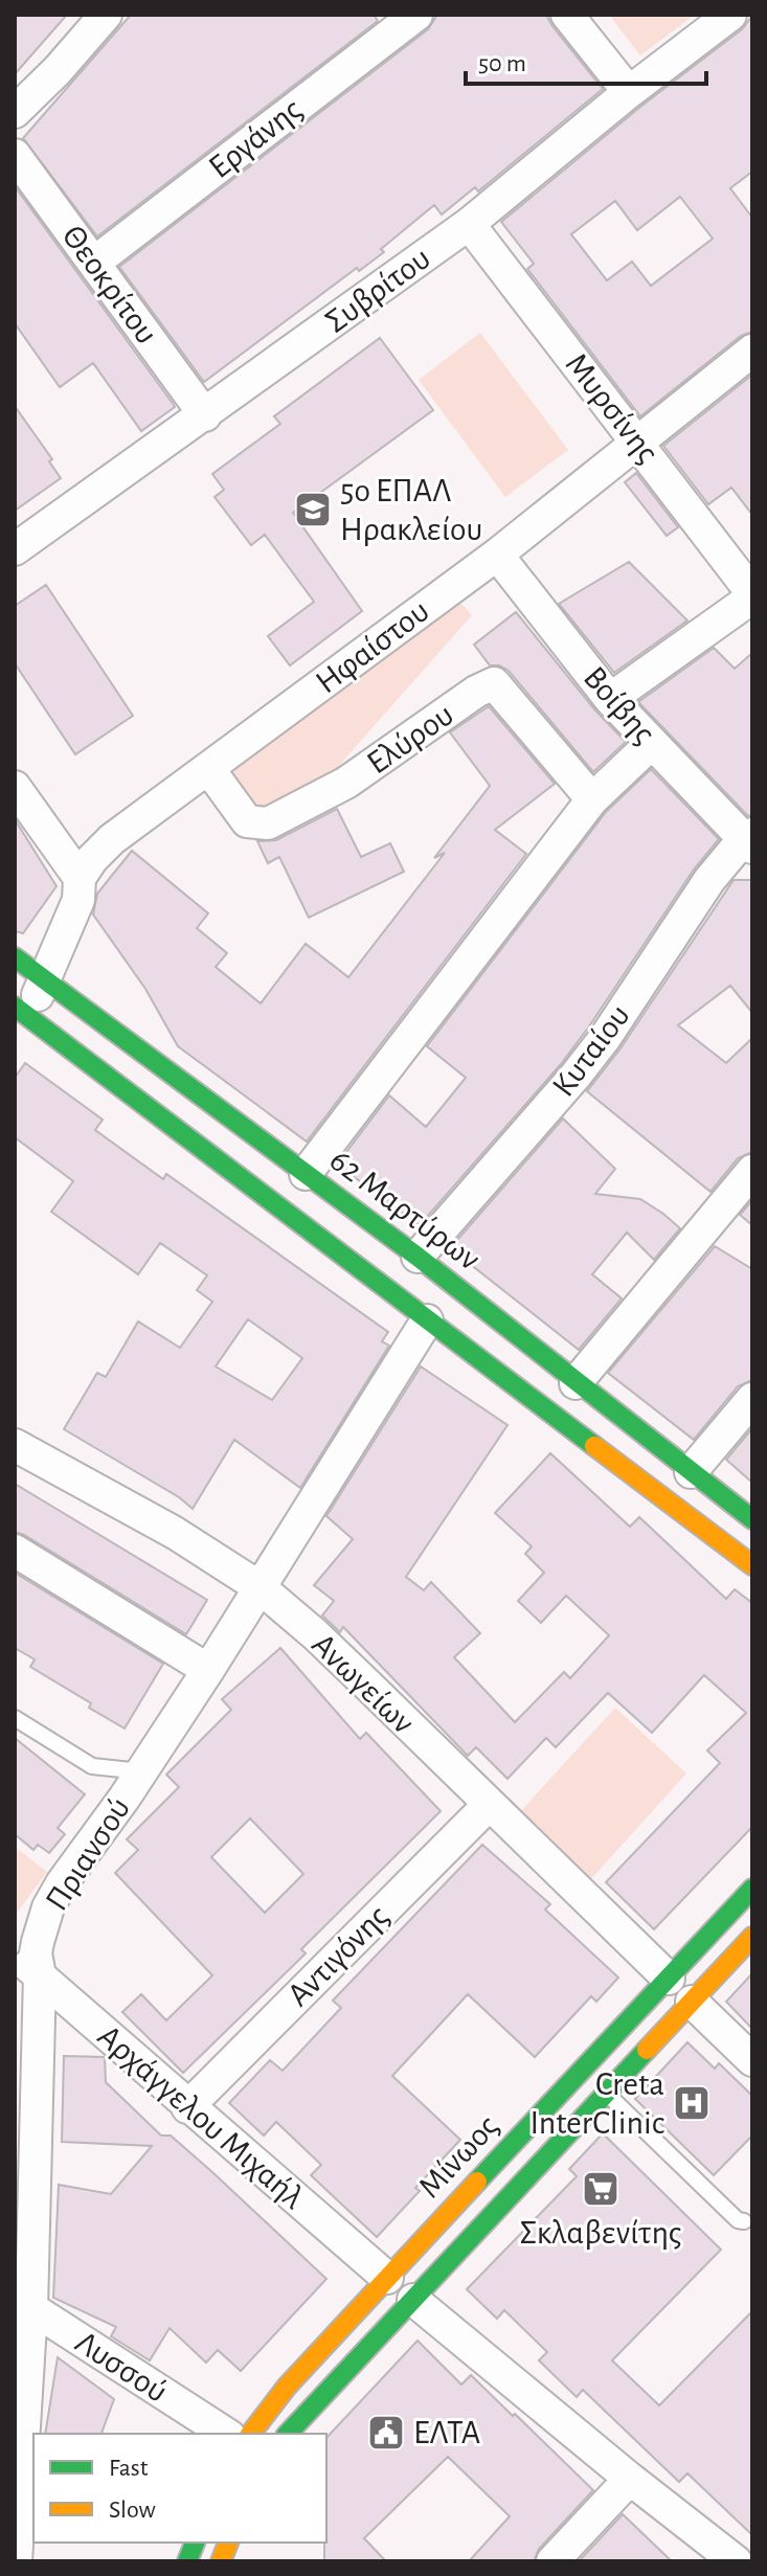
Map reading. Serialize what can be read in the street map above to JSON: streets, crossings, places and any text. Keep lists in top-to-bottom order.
{
  "streets": {
    "main road": ["62 Μαρτύρων", "Μίνωος"],
    "street": [
      "Εργάνης",
      "Θεοκρίτου",
      "Συβρίτου",
      "Μυρσίνης",
      "Ηφαίστου",
      "Βοίβης",
      "Ελύρου",
      "Κυταίου",
      "Ανωγείων",
      "Πριανσού",
      "Αντιγόνης",
      "Αρχάγγελου Μιχαήλ",
      "Λυσσού"
    ]
  },
  "crossings": [
    ["Εργάνης", "Θεοκρίτου"],
    ["Θεοκρίτου", "Συβρίτου"],
    ["Συβρίτου", "Μυρσίνης"],
    ["Μυρσίνης", "Ηφαίστου"],
    ["Ηφαίστου", "Βοίβης"],
    ["Ηφαίστου", "Ελύρου"],
    ["Ηφαίστου", "62 Μαρτύρων"],
    ["Βοίβης", "Κυταίου"],
    ["Κυταίου", "62 Μαρτύρων"],
    ["Ανωγείων", "Πριανσού"],
    ["Ανωγείων", "Αντιγόνης"],
    ["Ανωγείων", "Μίνωος"],
    ["Πριανσού", "Αρχάγγελου Μιχαήλ"],
    ["Πριανσού", "Λυσσού"],
    ["Αντιγόνης", "Αρχάγγελου Μιχαήλ"],
    ["Αρχάγγελου Μιχαήλ", "Μίνωος"]
  ],
  "places": {
    "school or university": ["5ο ΕΠΑΛ Ηρακλείου"],
    "hospital": ["Creta InterClinic"],
    "supermarket": ["Σκλαβενίτης"],
    "public building": ["ΕΛΤΑ"]
  },
  "legend": ["Fast", "Slow"],
  "scale_bar": "50 m"
}
